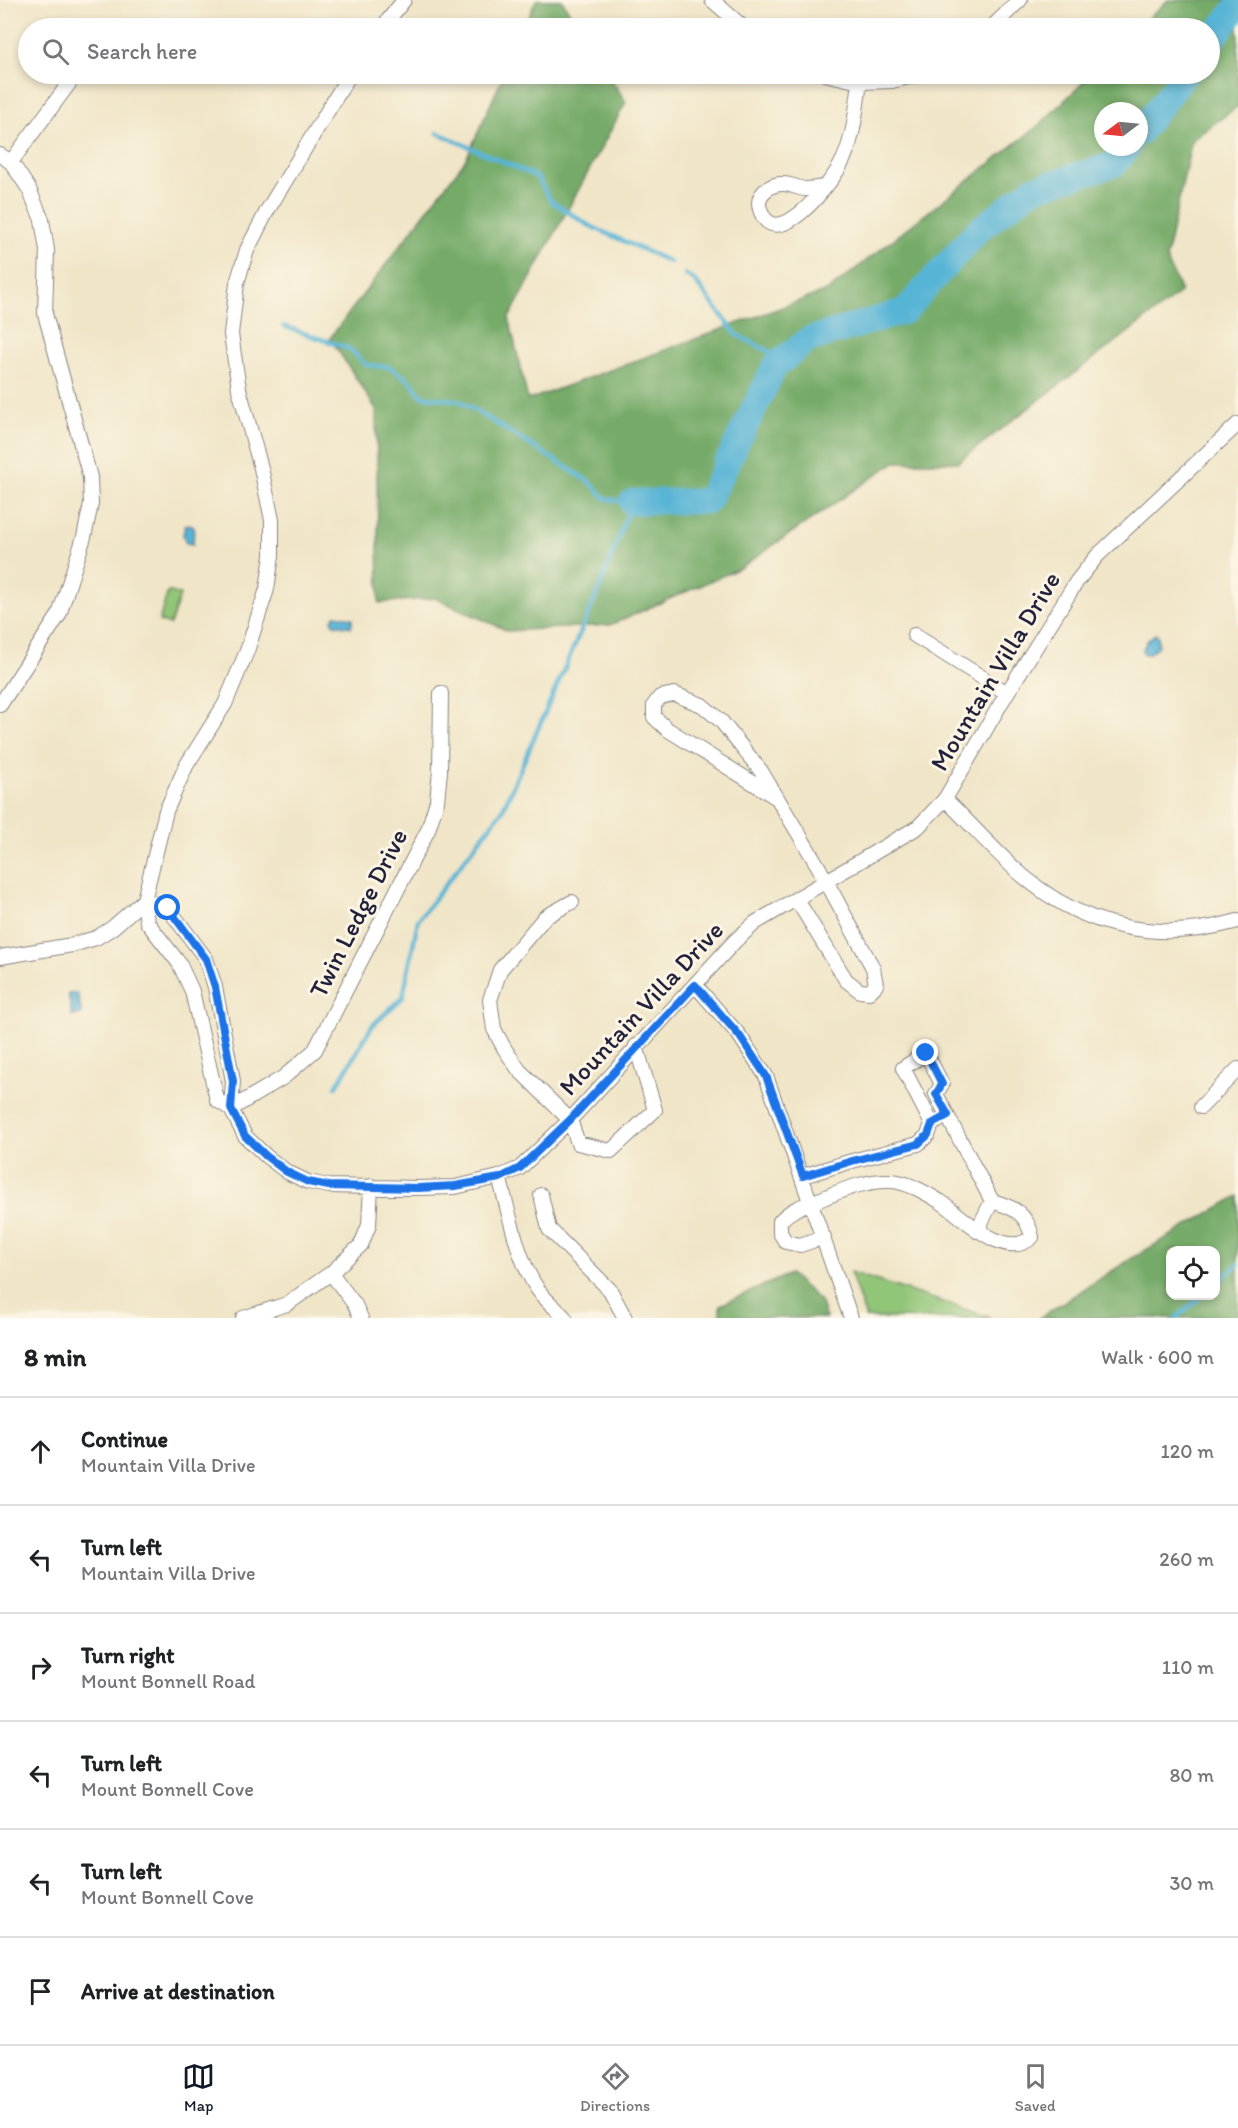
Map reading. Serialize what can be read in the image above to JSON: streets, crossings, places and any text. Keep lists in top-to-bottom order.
{
  "streets": {
    "street": ["Mountain Villa Drive", "Twin Ledge Drive"]
  },
  "crossings": [
    ["Mountain Villa Drive", "Twin Ledge Drive"]
  ],
  "north": "left",
  "page": {
    "search": "Search here",
    "heading": ["8 min", "Walk · 600 m"],
    "list": [
      ["Continue", "Mountain Villa Drive", "120 m"],
      ["Turn left", "Mountain Villa Drive", "260 m"],
      ["Turn right", "Mount Bonnell Road", "110 m"],
      ["Turn left", "Mount Bonnell Cove", "80 m"],
      ["Turn left", "Mount Bonnell Cove", "30 m"],
      "Arrive at destination"
    ],
    "nav": ["Map", "Directions", "Saved"]
  }
}
